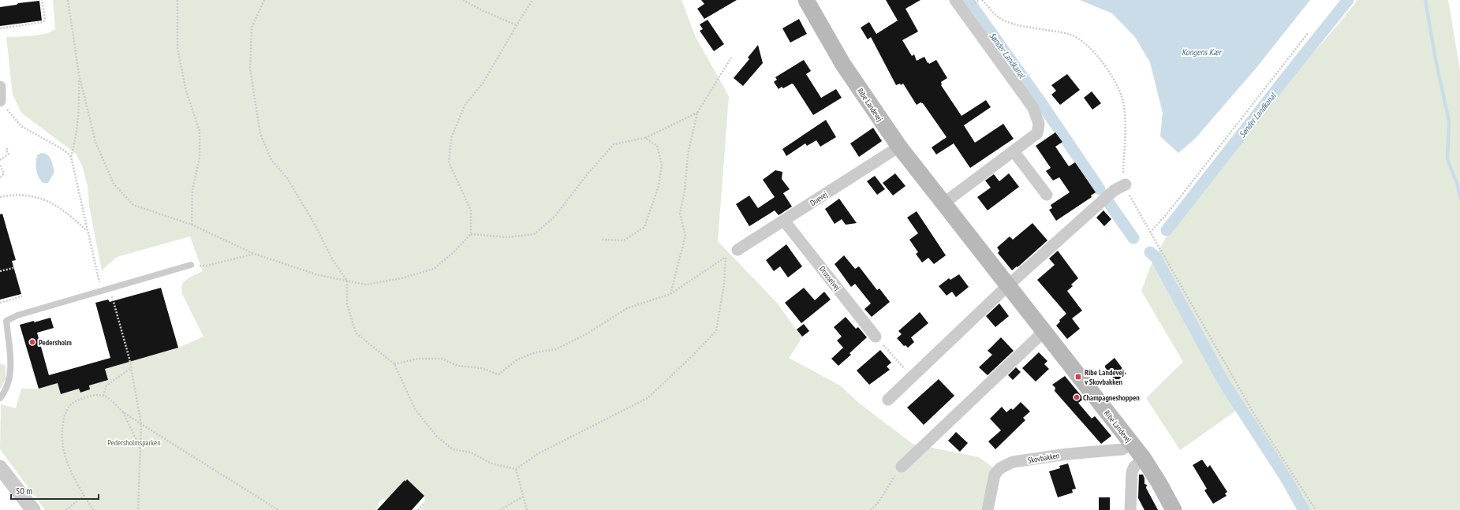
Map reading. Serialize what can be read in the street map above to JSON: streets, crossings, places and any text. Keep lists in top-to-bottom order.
{
  "streets": {
    "main road": ["Ribe Landevej"],
    "street": ["Duevej", "Drosselvej", "Skovbakken"]
  },
  "crossings": [
    ["Ribe Landevej", "Duevej"],
    ["Ribe Landevej", "Skovbakken"],
    ["Duevej", "Drosselvej"]
  ],
  "water": ["Kongens Kær", "Sønder Landkanal"],
  "parks": ["Pedersholmsparken"],
  "places": {
    "other": ["Pedersholm", "Champagneshoppen"],
    "transit": ["Ribe Landevej v Skovbakken"]
  },
  "scale_bar": "50 m"
}
